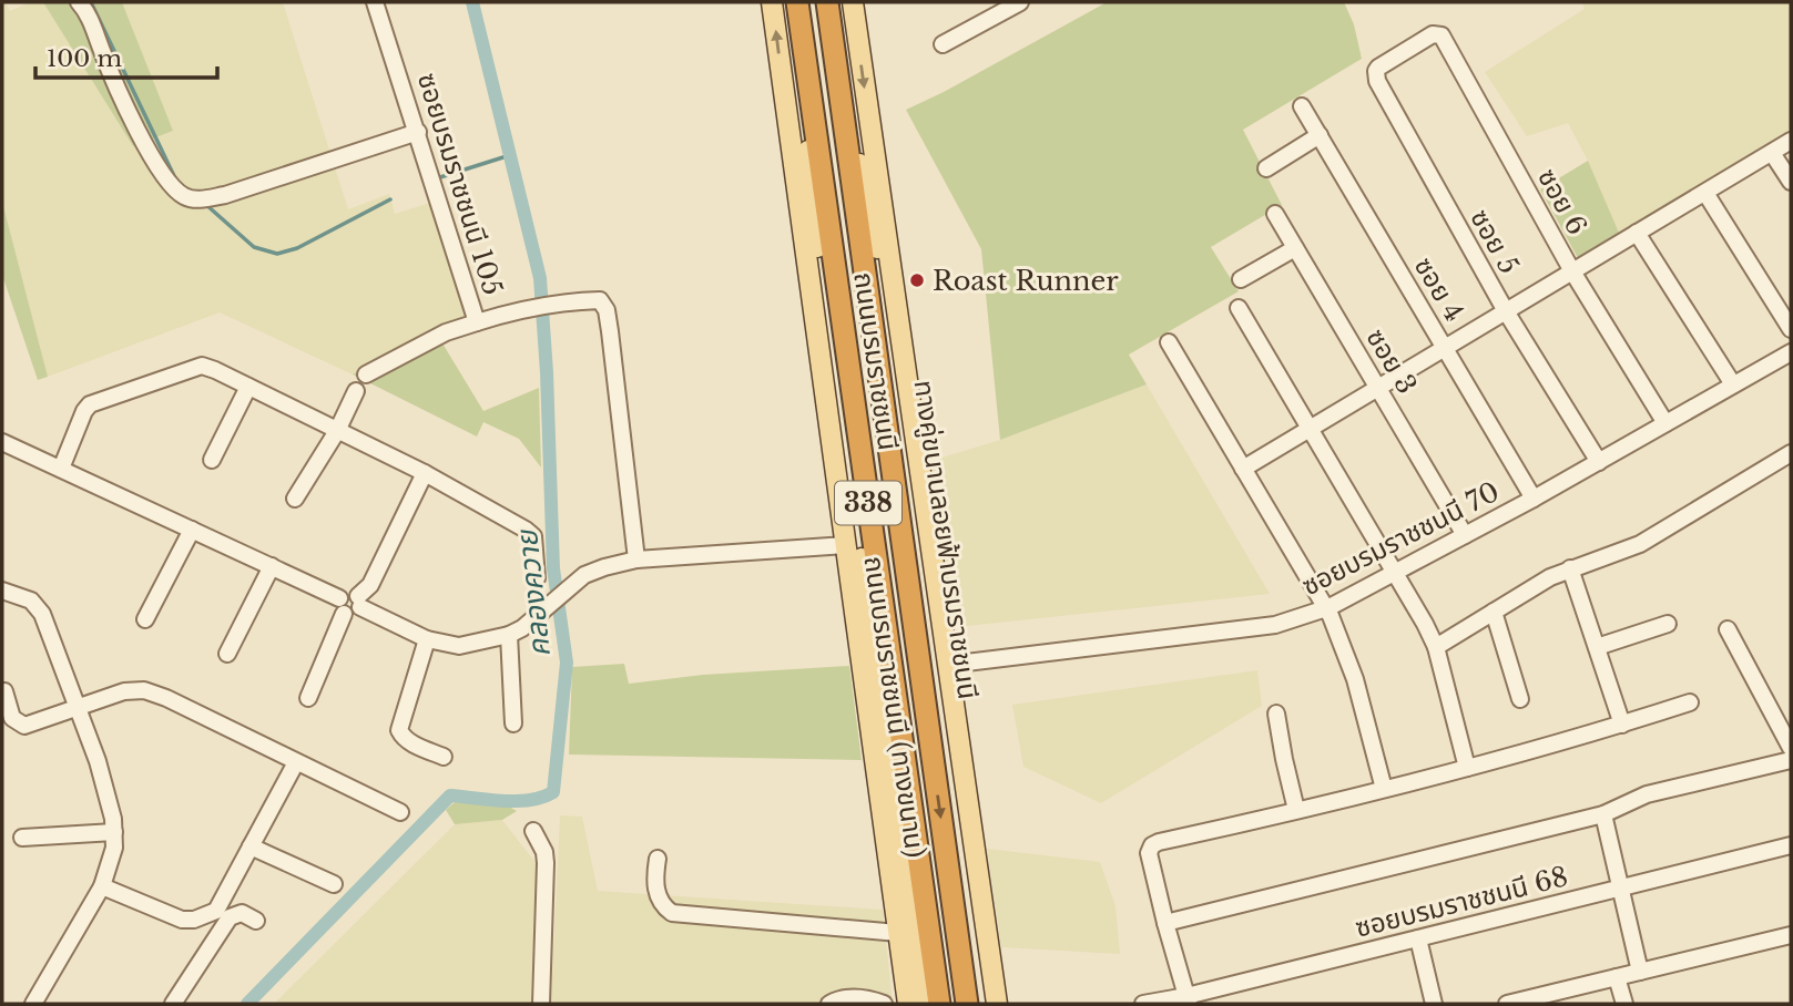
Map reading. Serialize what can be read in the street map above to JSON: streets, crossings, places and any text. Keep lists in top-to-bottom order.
{
  "streets": {
    "highway": ["ถนนบรมราชชนนี", "338"],
    "main road": ["ทางคู่ขนานลอยฟ้าบรมราชชนนี", "ถนนบรมราชชนนี (ทางขนาน)"],
    "street": [
      "ซอยบรมราชชนนี 105",
      "ซอย 6",
      "ซอย 5",
      "ซอย 4",
      "ซอย 3",
      "ซอยบรมราชชนนี 70",
      "ซอยบรมราชชนนี 68"
    ]
  },
  "crossings": [
    ["ซอย 6", "ซอย 5"],
    ["ซอย 6", "ซอยบรมราชชนนี 70"],
    ["ซอย 5", "ซอยบรมราชชนนี 70"],
    ["ซอย 4", "ซอยบรมราชชนนี 70"],
    ["ถนนบรมราชชนนี", "338"],
    ["ถนนบรมราชชนนี", "ทางคู่ขนานลอยฟ้าบรมราชชนนี"],
    ["ซอย 3", "ซอยบรมราชชนนี 70"],
    ["338", "ซอยบรมราชชนนี 70"]
  ],
  "water": ["คลองควาย"],
  "places": ["Roast Runner"],
  "scale_bar": "100 m"
}
